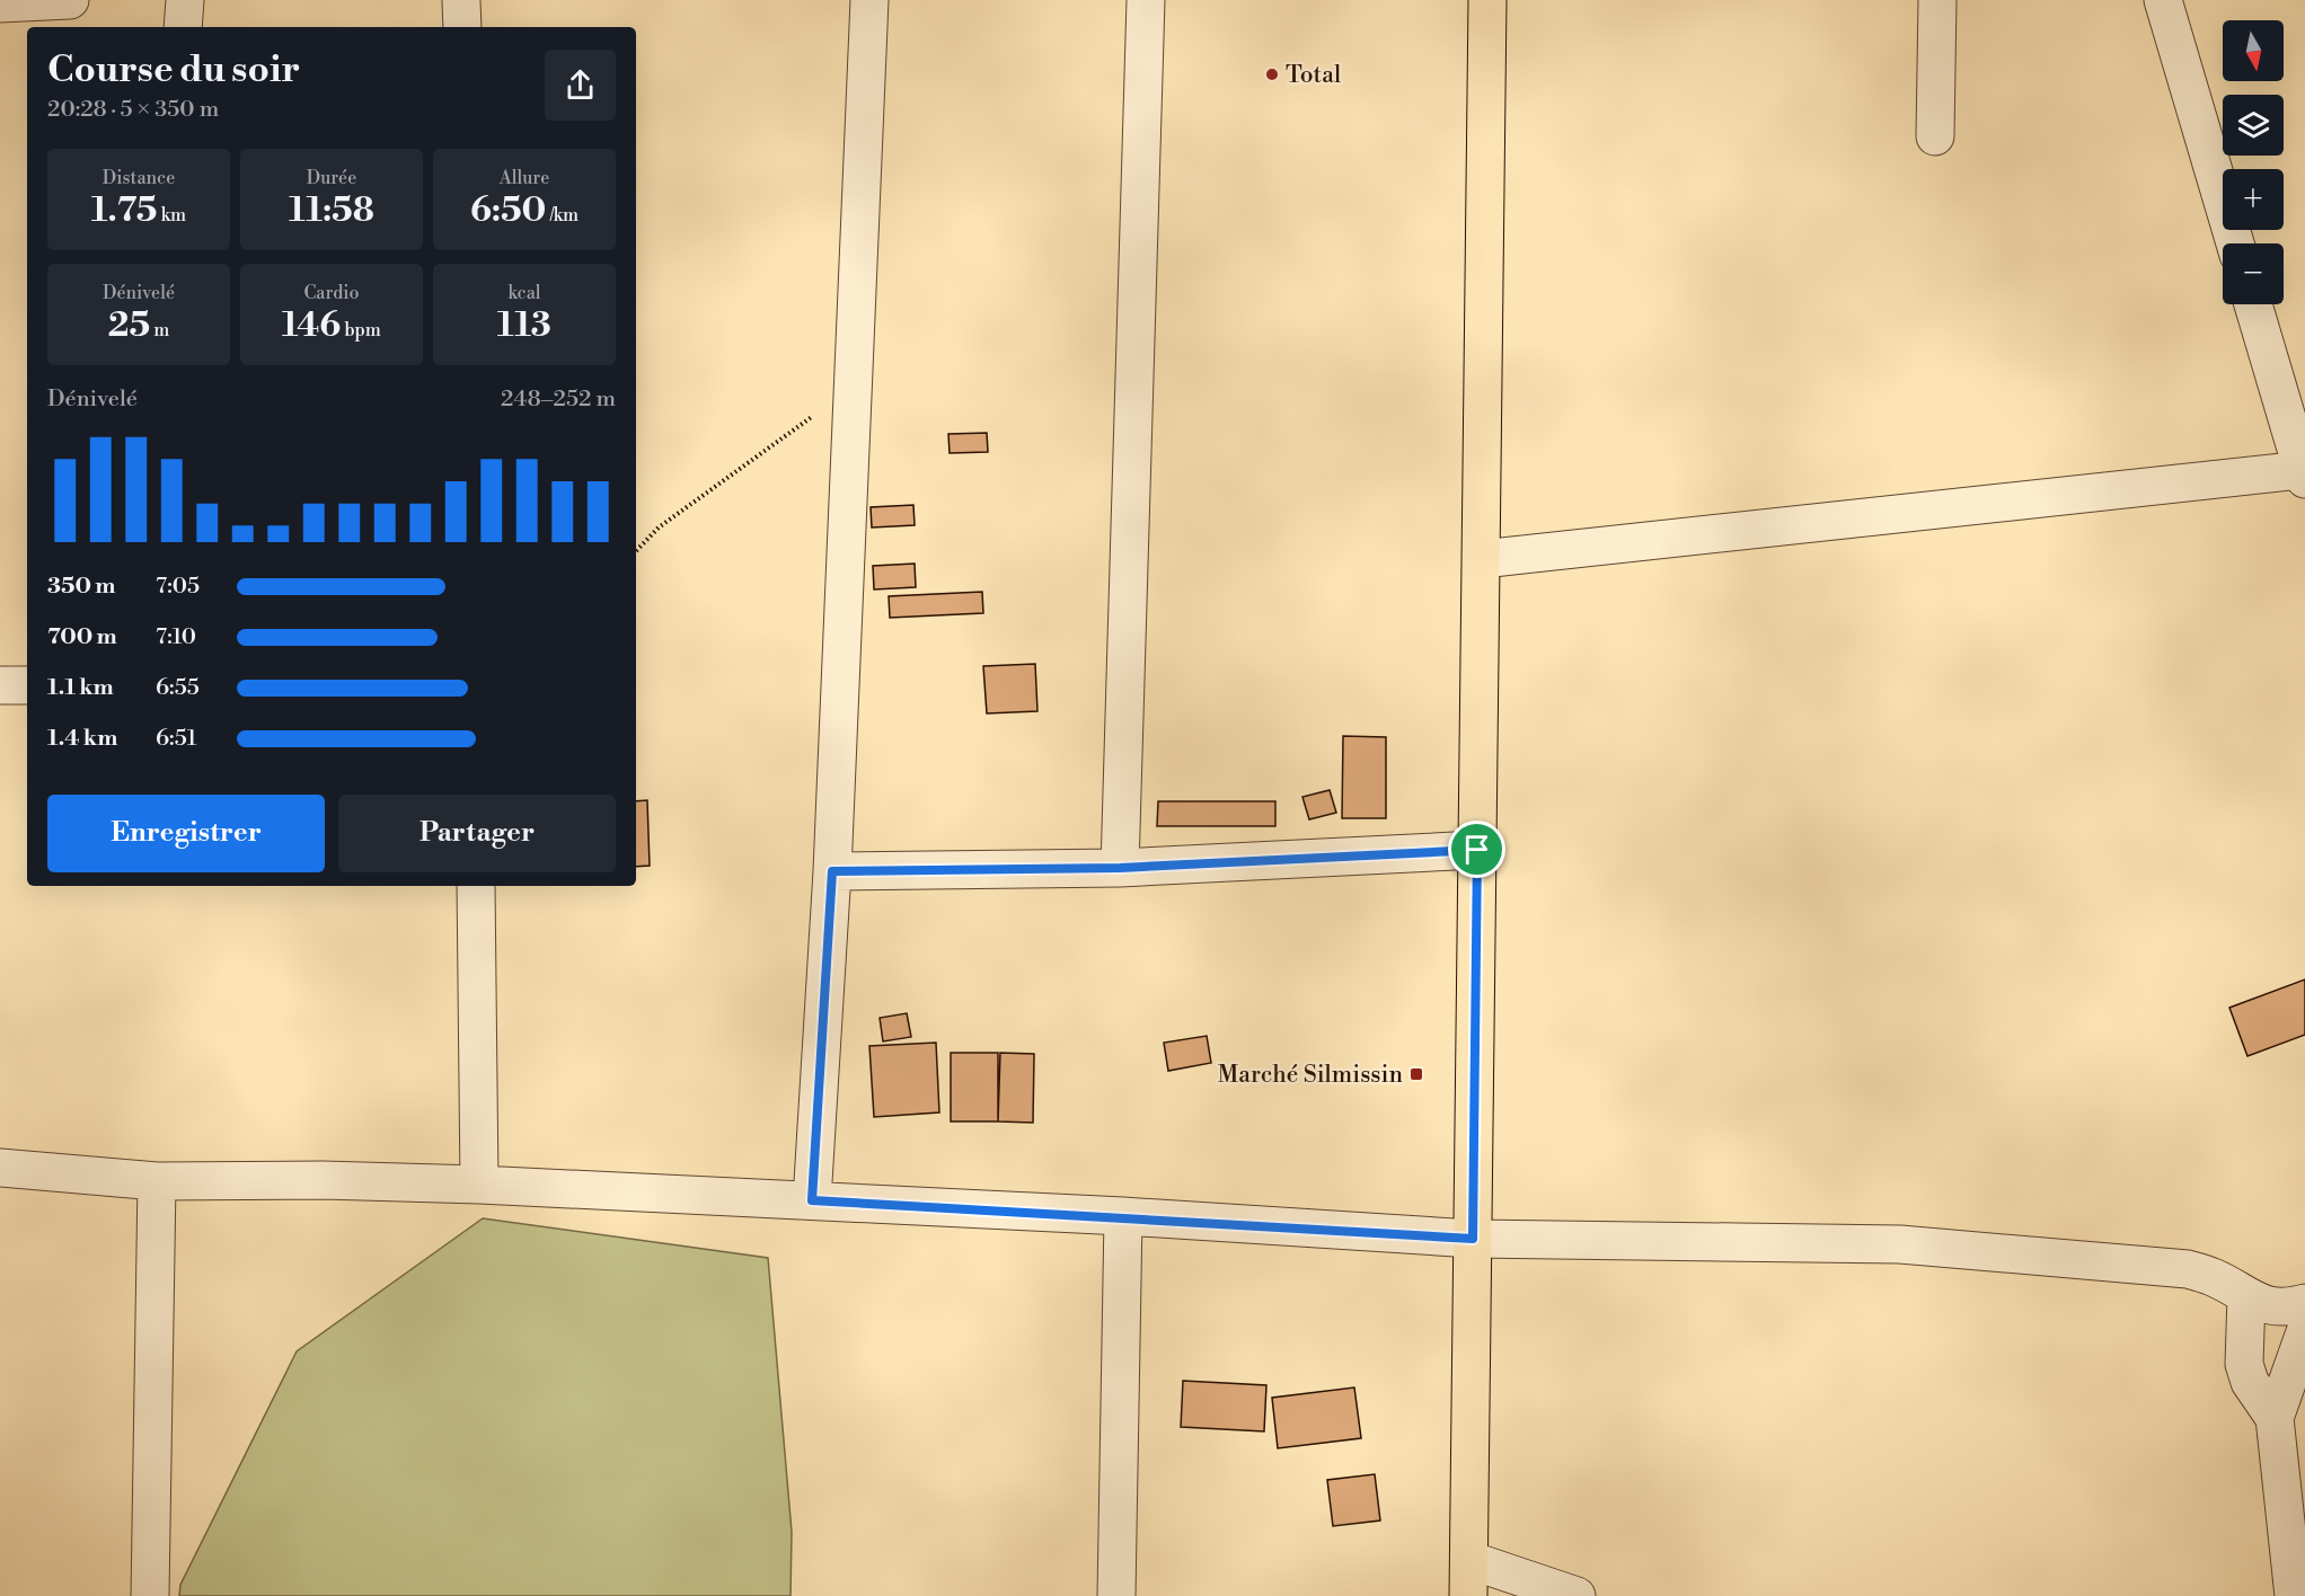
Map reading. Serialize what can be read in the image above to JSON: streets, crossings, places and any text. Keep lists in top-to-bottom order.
{
  "places": {
    "other": ["Total"],
    "transit": ["Marché Silmissin"]
  },
  "north": "bottom",
  "page": {
    "map_buttons": ["+", "−"],
    "heading": ["Course du soir", "20:28 · 5 × 350 m"],
    "stats": [
      ["Distance", "1.75 km"],
      ["Durée", "11:58"],
      ["Allure", "6:50 /km"],
      ["Dénivelé", "25 m"],
      ["Cardio", "146 bpm"],
      ["kcal", "113"]
    ],
    "chart": ["Dénivelé", "248–252 m"],
    "list": [
      {
        "name": "350 m",
        "note": "7:05"
      },
      {
        "name": "700 m",
        "note": "7:10"
      },
      {
        "name": "1.1 km",
        "note": "6:55"
      },
      {
        "name": "1.4 km",
        "note": "6:51"
      }
    ],
    "buttons": ["Enregistrer", "Partager"]
  }
}
